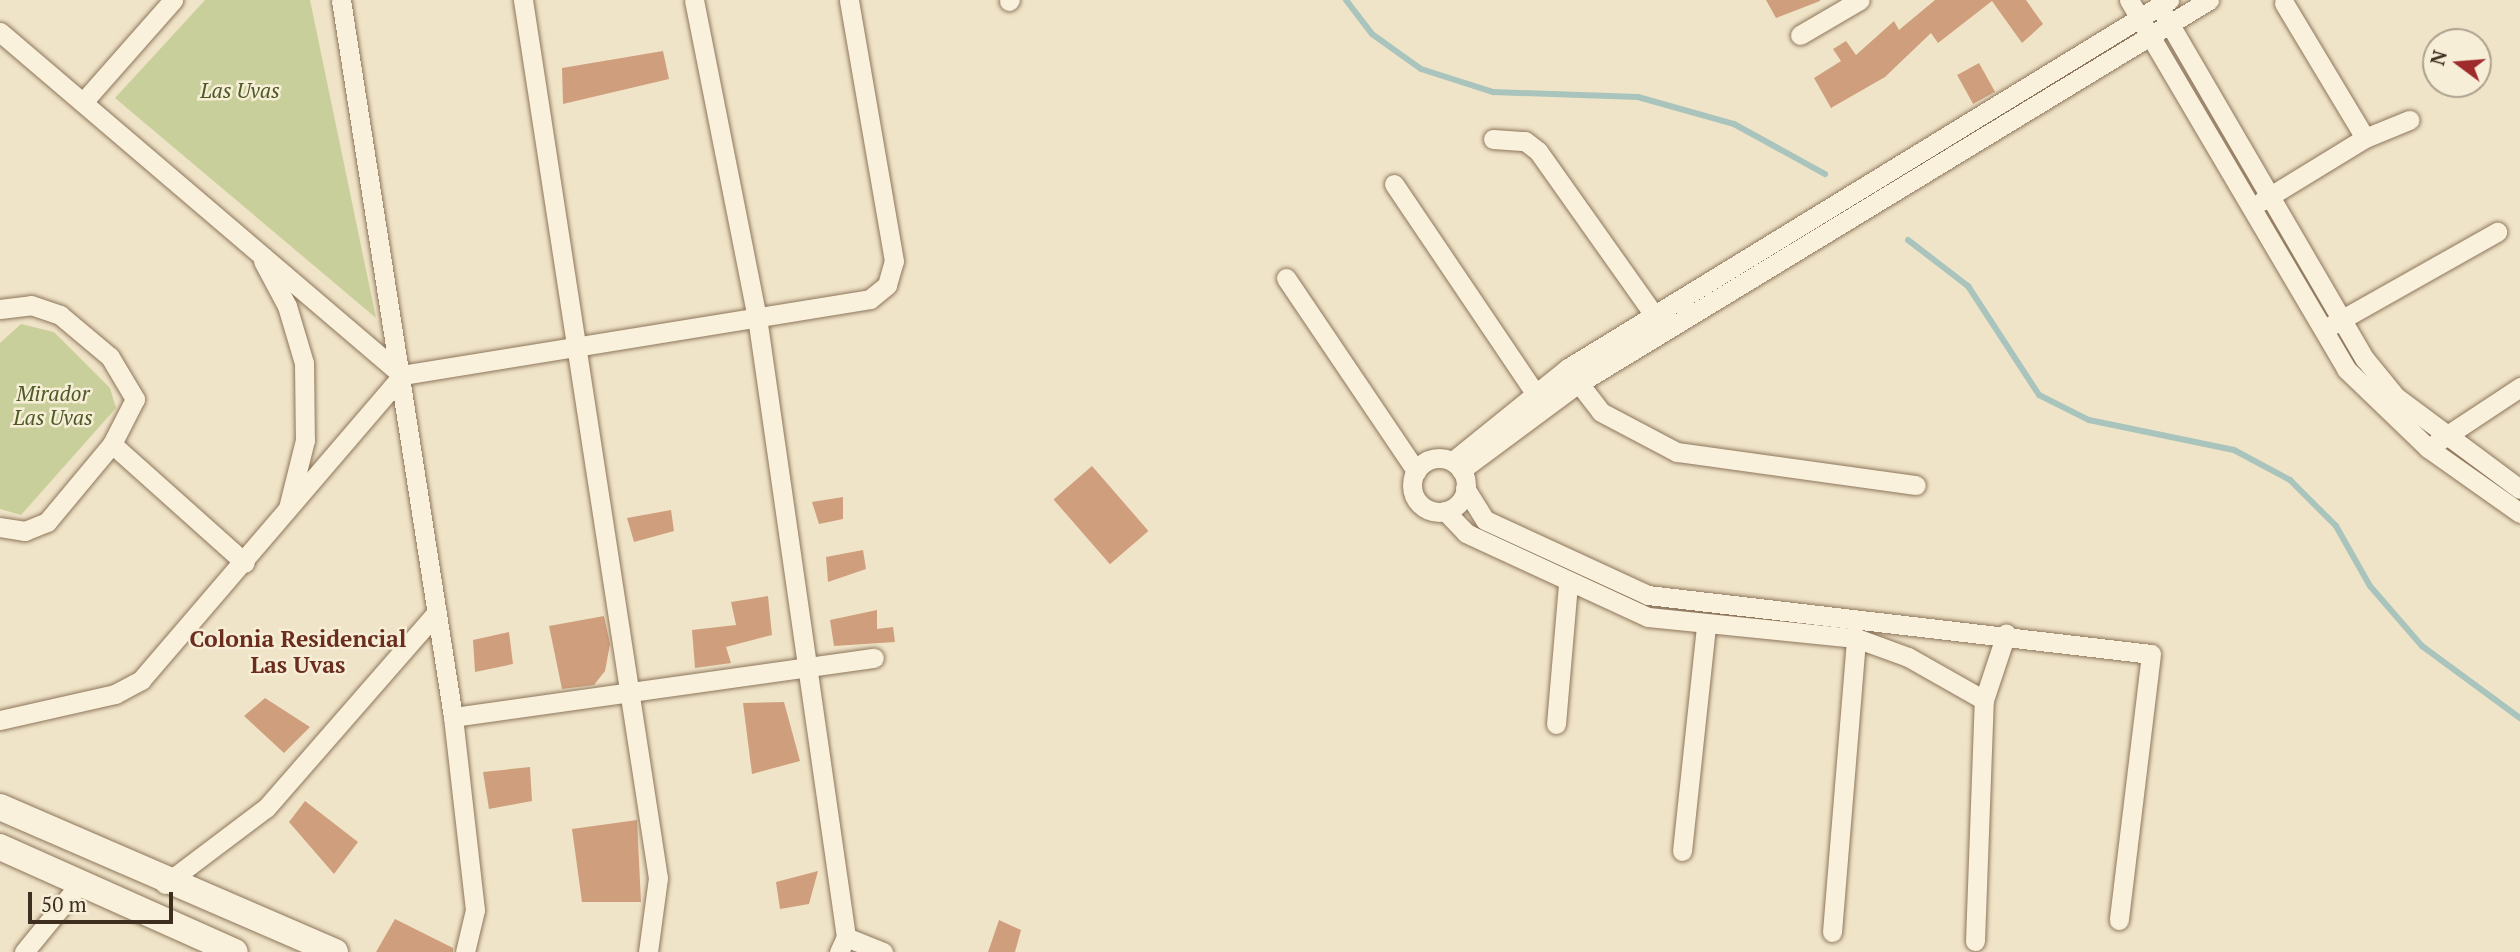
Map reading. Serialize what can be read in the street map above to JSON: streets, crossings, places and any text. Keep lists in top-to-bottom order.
{
  "districts": ["Colonia Residencial Las Uvas"],
  "parks": ["Las Uvas", "Mirador Las Uvas"],
  "scale_bar": "50 m",
  "north": "left"
}
